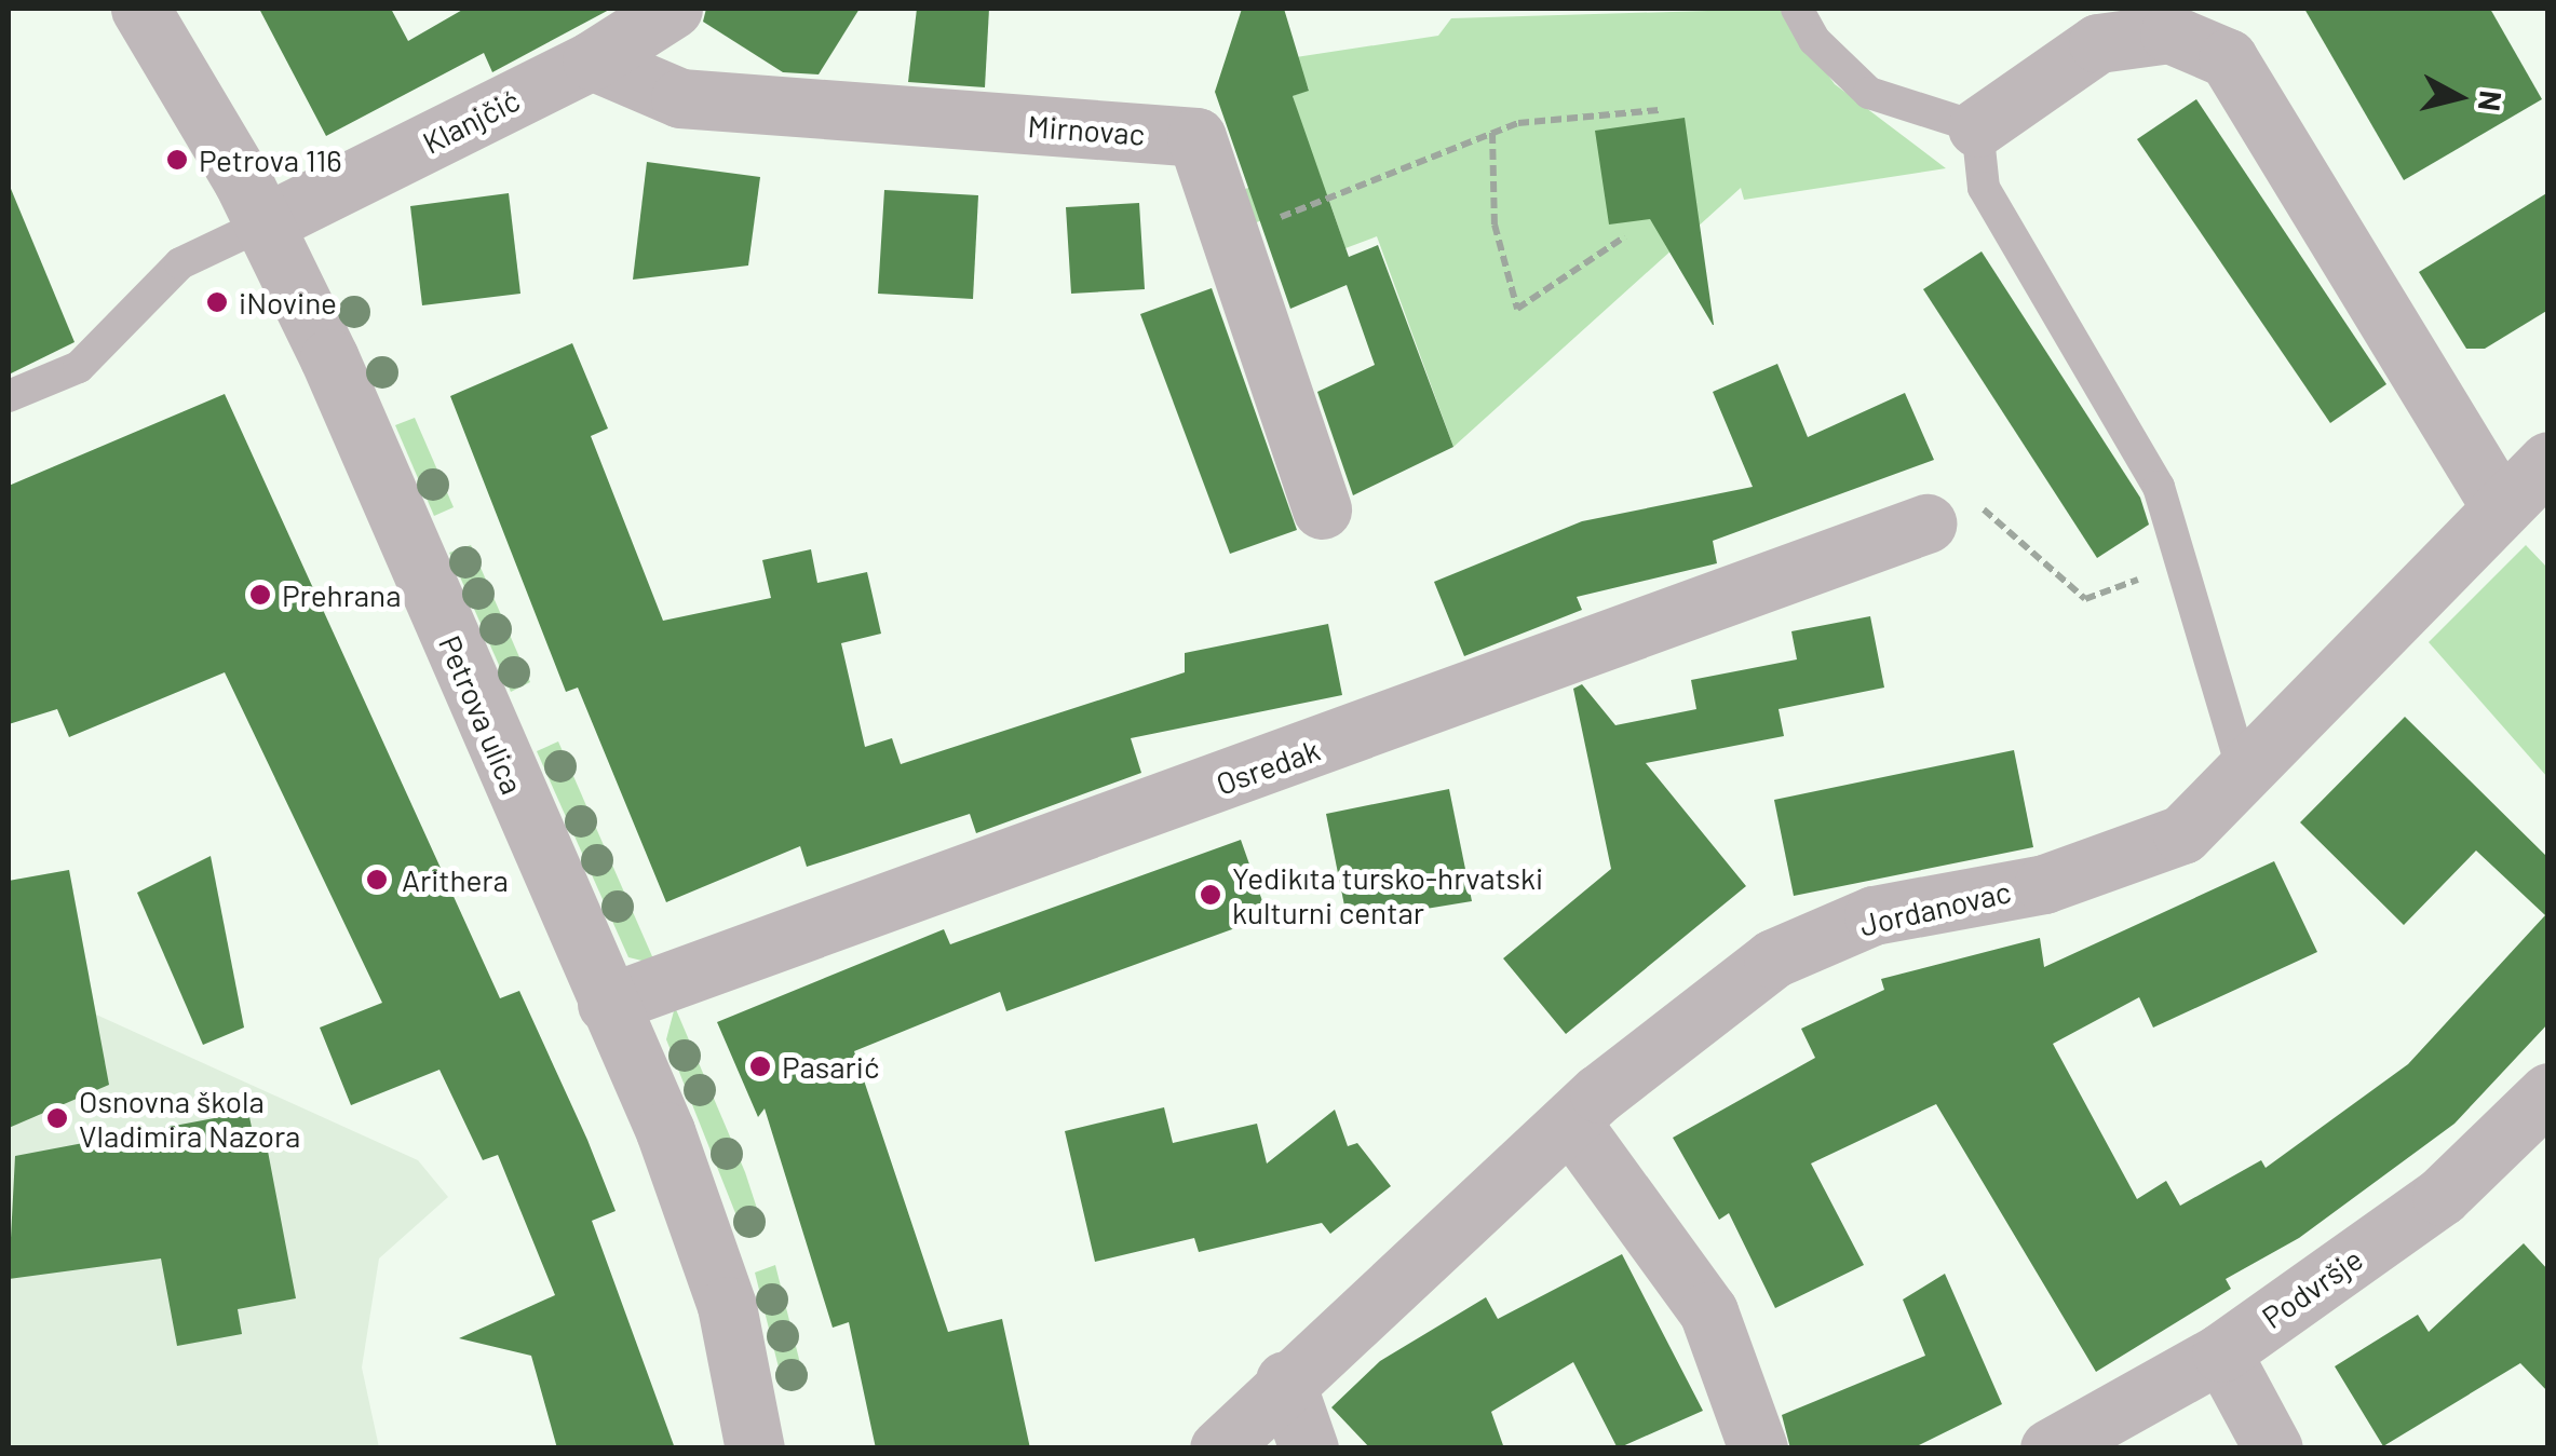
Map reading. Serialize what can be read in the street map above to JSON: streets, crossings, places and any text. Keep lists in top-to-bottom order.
{
  "streets": {
    "street": [
      "Klanjčić",
      "Mirnovac",
      "Petrova ulica",
      "Osredak",
      "Jordanovac",
      "Podvršje"
    ]
  },
  "crossings": [
    ["Klanjčić", "Mirnovac"],
    ["Klanjčić", "Petrova ulica"],
    ["Petrova ulica", "Osredak"]
  ],
  "places": [
    "Petrova 116",
    "iNovine",
    "Prehrana",
    "Arithera",
    "Yedikıta tursko-hrvatski kulturni centar",
    "Pasarić",
    "Osnovna škola Vladimira Nazora"
  ],
  "north": "right"
}
